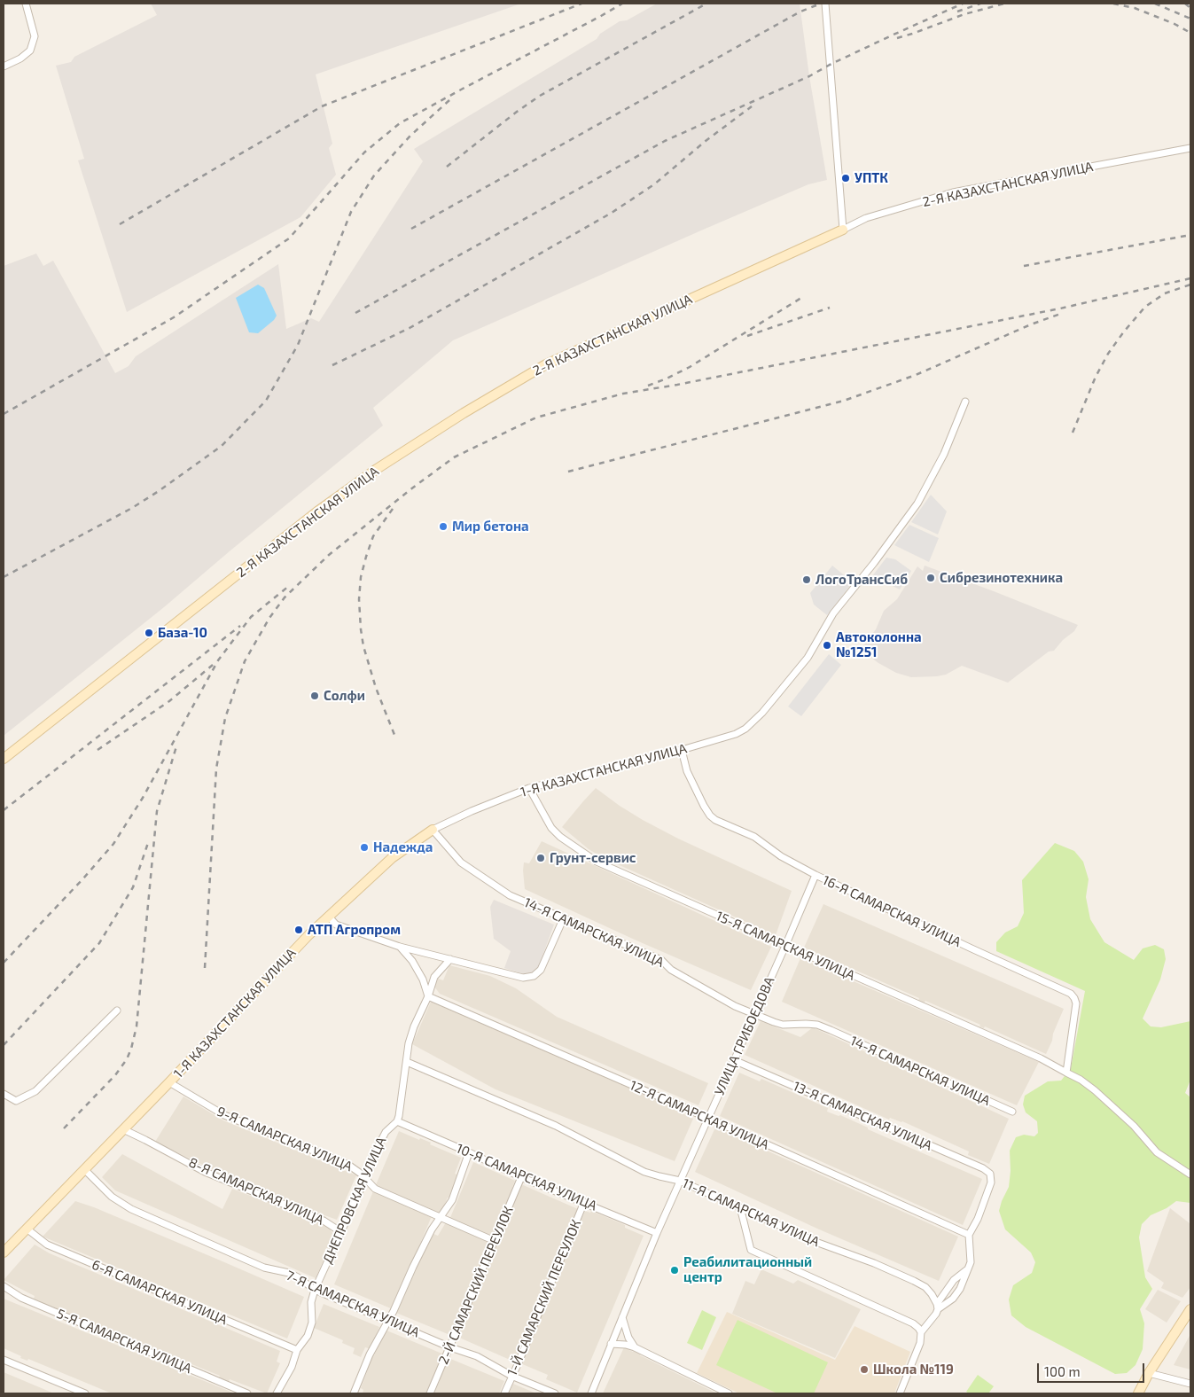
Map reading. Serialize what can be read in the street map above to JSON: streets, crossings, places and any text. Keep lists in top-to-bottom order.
{
  "streets": {
    "street": [
      "2-Я КАЗАХСТАНСКАЯ УЛИЦА",
      "1-Я КАЗАХСТАНСКАЯ УЛИЦА",
      "16-Я САМАРСКАЯ УЛИЦА",
      "14-Я САМАРСКАЯ УЛИЦА",
      "15-Я САМАРСКАЯ УЛИЦА",
      "УЛИЦА ГРИБОЕДОВА",
      "12-Я САМАРСКАЯ УЛИЦА",
      "13-Я САМАРСКАЯ УЛИЦА",
      "9-Я САМАРСКАЯ УЛИЦА",
      "10-Я САМАРСКАЯ УЛИЦА",
      "8-Я САМАРСКАЯ УЛИЦА",
      "ДНЕПРОВСКАЯ УЛИЦА",
      "11-Я САМАРСКАЯ УЛИЦА",
      "2-Й САМАРСКИЙ ПЕРЕУЛОК",
      "6-Я САМАРСКАЯ УЛИЦА",
      "1-Й САМАРСКИЙ ПЕРЕУЛОК",
      "7-Я САМАРСКАЯ УЛИЦА",
      "5-Я САМАРСКАЯ УЛИЦА"
    ]
  },
  "crossings": [
    ["1-Я КАЗАХСТАНСКАЯ УЛИЦА", "16-Я САМАРСКАЯ УЛИЦА"],
    ["1-Я КАЗАХСТАНСКАЯ УЛИЦА", "14-Я САМАРСКАЯ УЛИЦА"],
    ["1-Я КАЗАХСТАНСКАЯ УЛИЦА", "15-Я САМАРСКАЯ УЛИЦА"],
    ["1-Я КАЗАХСТАНСКАЯ УЛИЦА", "9-Я САМАРСКАЯ УЛИЦА"],
    ["1-Я КАЗАХСТАНСКАЯ УЛИЦА", "8-Я САМАРСКАЯ УЛИЦА"],
    ["1-Я КАЗАХСТАНСКАЯ УЛИЦА", "6-Я САМАРСКАЯ УЛИЦА"],
    ["1-Я КАЗАХСТАНСКАЯ УЛИЦА", "7-Я САМАРСКАЯ УЛИЦА"],
    ["16-Я САМАРСКАЯ УЛИЦА", "15-Я САМАРСКАЯ УЛИЦА"],
    ["16-Я САМАРСКАЯ УЛИЦА", "УЛИЦА ГРИБОЕДОВА"],
    ["14-Я САМАРСКАЯ УЛИЦА", "УЛИЦА ГРИБОЕДОВА"],
    ["15-Я САМАРСКАЯ УЛИЦА", "УЛИЦА ГРИБОЕДОВА"],
    ["УЛИЦА ГРИБОЕДОВА", "12-Я САМАРСКАЯ УЛИЦА"],
    ["УЛИЦА ГРИБОЕДОВА", "13-Я САМАРСКАЯ УЛИЦА"],
    ["УЛИЦА ГРИБОЕДОВА", "10-Я САМАРСКАЯ УЛИЦА"],
    ["УЛИЦА ГРИБОЕДОВА", "11-Я САМАРСКАЯ УЛИЦА"],
    ["12-Я САМАРСКАЯ УЛИЦА", "13-Я САМАРСКАЯ УЛИЦА"],
    ["12-Я САМАРСКАЯ УЛИЦА", "ДНЕПРОВСКАЯ УЛИЦА"],
    ["9-Я САМАРСКАЯ УЛИЦА", "ДНЕПРОВСКАЯ УЛИЦА"],
    ["9-Я САМАРСКАЯ УЛИЦА", "2-Й САМАРСКИЙ ПЕРЕУЛОК"],
    ["10-Я САМАРСКАЯ УЛИЦА", "ДНЕПРОВСКАЯ УЛИЦА"],
    ["10-Я САМАРСКАЯ УЛИЦА", "2-Й САМАРСКИЙ ПЕРЕУЛОК"],
    ["10-Я САМАРСКАЯ УЛИЦА", "1-Й САМАРСКИЙ ПЕРЕУЛОК"],
    ["8-Я САМАРСКАЯ УЛИЦА", "ДНЕПРОВСКАЯ УЛИЦА"],
    ["ДНЕПРОВСКАЯ УЛИЦА", "11-Я САМАРСКАЯ УЛИЦА"],
    ["ДНЕПРОВСКАЯ УЛИЦА", "6-Я САМАРСКАЯ УЛИЦА"],
    ["ДНЕПРОВСКАЯ УЛИЦА", "7-Я САМАРСКАЯ УЛИЦА"],
    ["2-Й САМАРСКИЙ ПЕРЕУЛОК", "7-Я САМАРСКАЯ УЛИЦА"],
    ["1-Й САМАРСКИЙ ПЕРЕУЛОК", "7-Я САМАРСКАЯ УЛИЦА"]
  ],
  "places": [
    "УПТК",
    "Мир бетона",
    "Сибрезинотехника",
    "ЛогоТрансСиб",
    "База-10",
    "Автоколонна №1251",
    "Солфи",
    "Надежда",
    "Грунт-сервис",
    "АТП Агропром",
    "Реабилитационный центр",
    "Школа №119"
  ],
  "scale_bar": "100 m"
}
